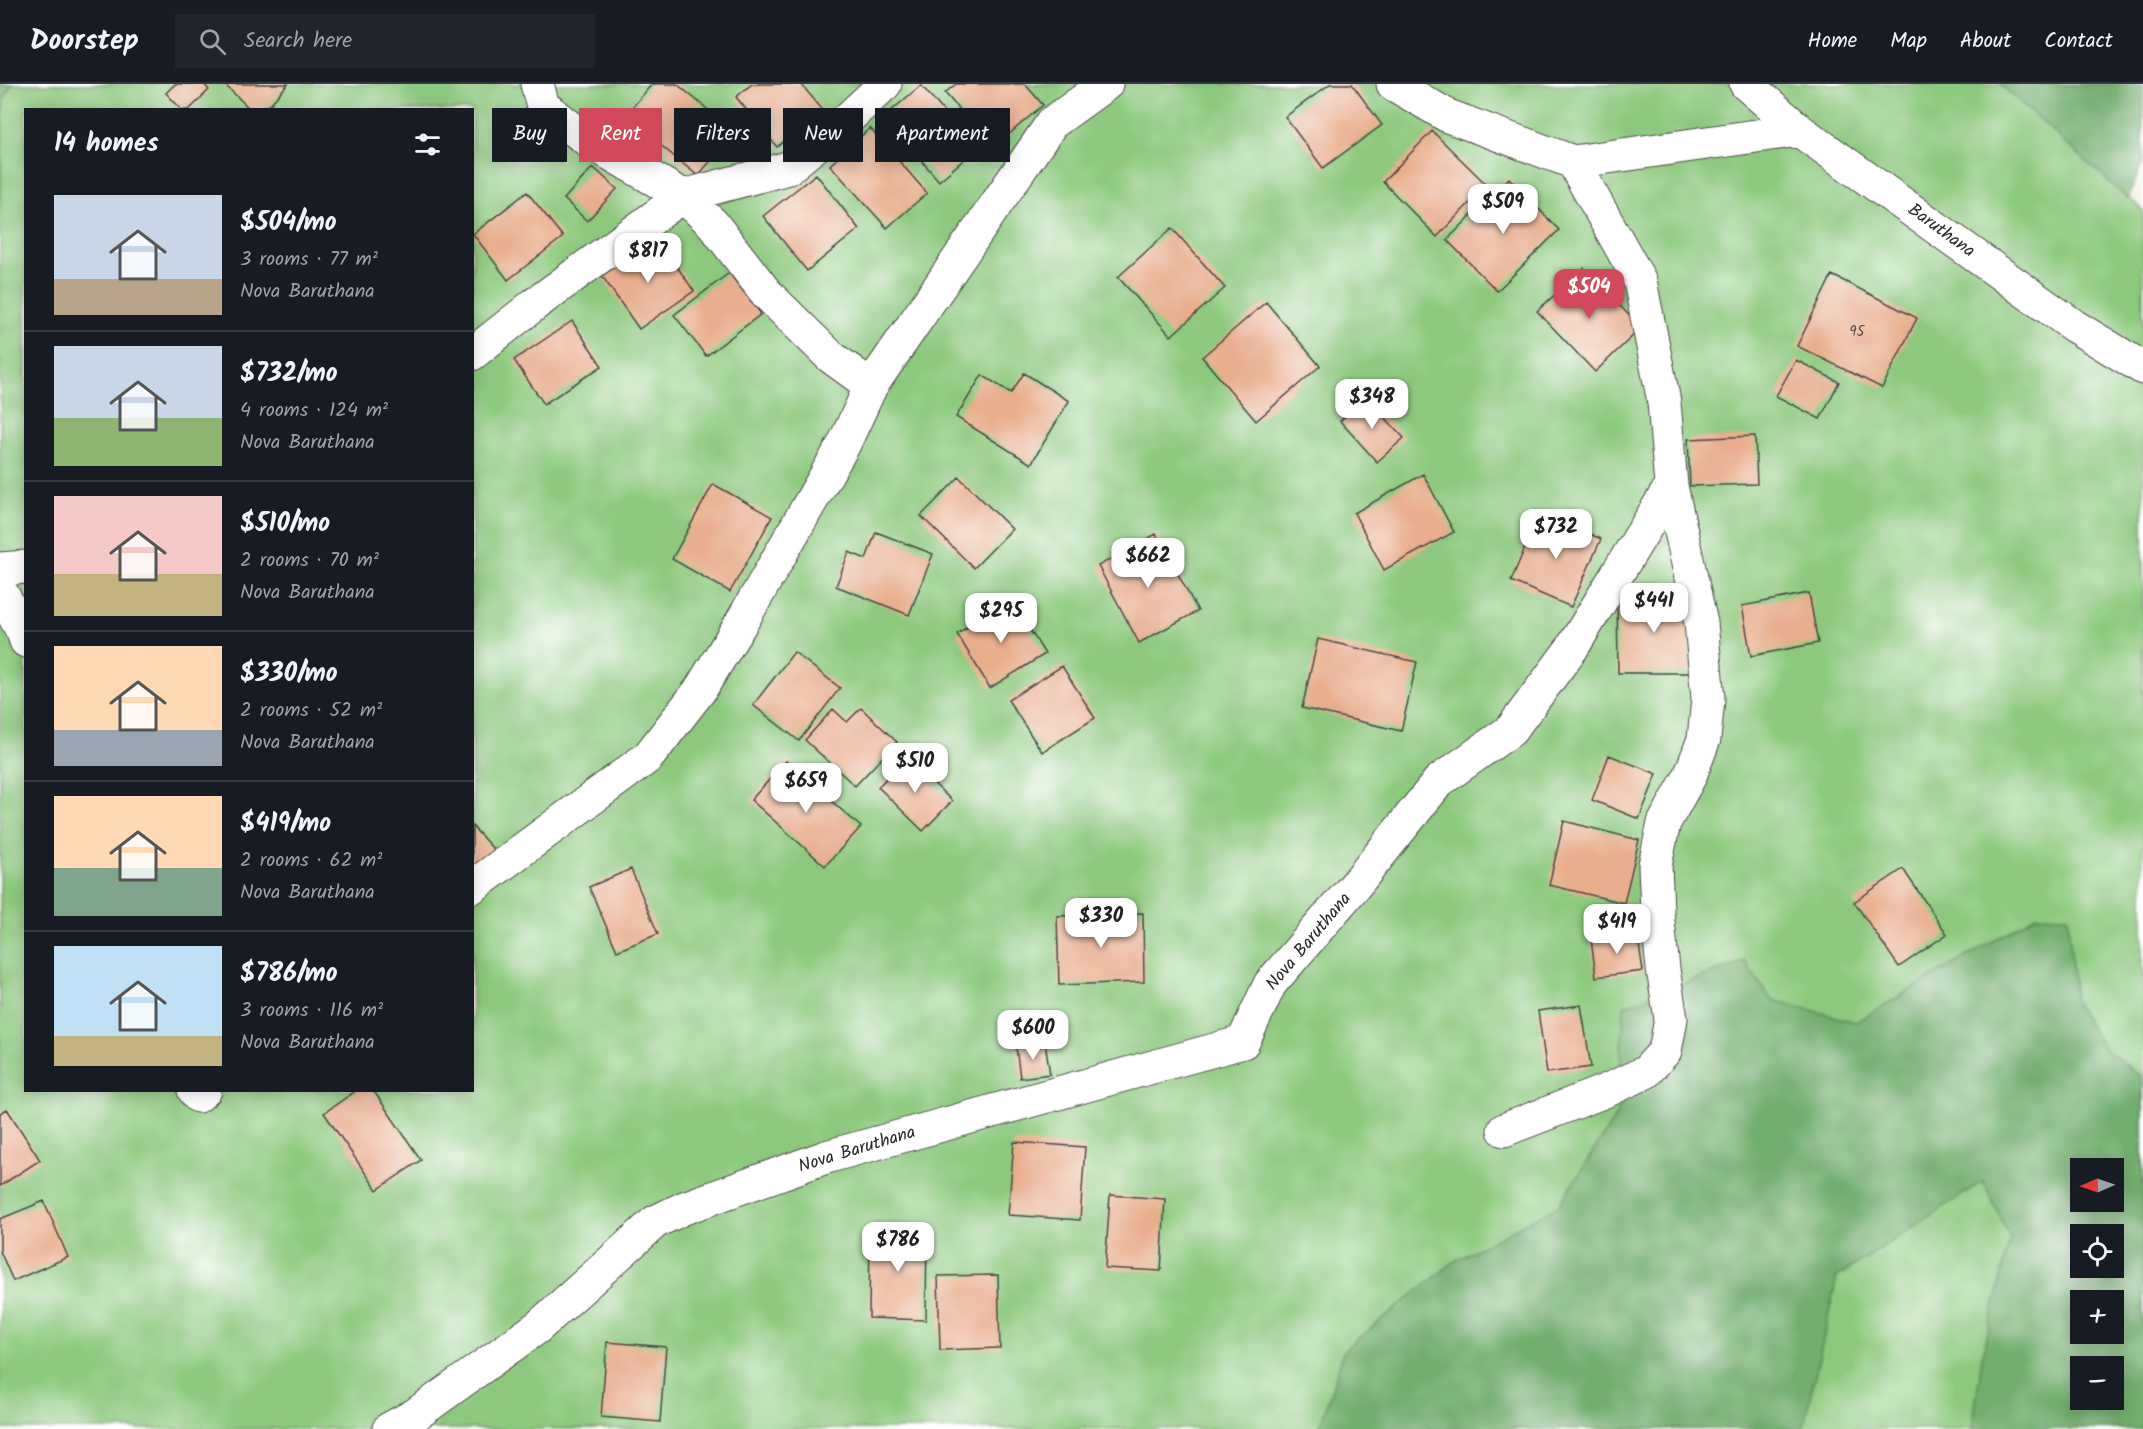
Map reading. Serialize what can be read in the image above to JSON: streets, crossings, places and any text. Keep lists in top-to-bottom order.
{
  "streets": {
    "street": ["Baruthana", "Nova Baruthana"]
  },
  "house_numbers": ["95"],
  "north": "left",
  "page": {
    "header": "Doorstep",
    "search": "Search here",
    "nav": [
      "Home",
      "Map",
      "About",
      "Contact"
    ],
    "chip": [
      "Buy",
      "Rent",
      "Filters",
      "New",
      "Apartment"
    ],
    "heading": "14 homes",
    "list": [
      {
        "name": "$504/mo",
        "note": "3 rooms · 77 m² · Nova Baruthana"
      },
      {
        "name": "$732/mo",
        "note": "4 rooms · 124 m² · Nova Baruthana"
      },
      {
        "name": "$510/mo",
        "note": "2 rooms · 70 m² · Nova Baruthana"
      },
      {
        "name": "$330/mo",
        "note": "2 rooms · 52 m² · Nova Baruthana"
      },
      {
        "name": "$419/mo",
        "note": "2 rooms · 62 m² · Nova Baruthana"
      },
      {
        "name": "$786/mo",
        "note": "3 rooms · 116 m² · Nova Baruthana"
      }
    ],
    "price": [
      "$509",
      "$817",
      "$504",
      "$348",
      "$732",
      "$662",
      "$441",
      "$295",
      "$510",
      "$659",
      "$330",
      "$419",
      "$600",
      "$786"
    ],
    "map_buttons": ["+", "−"]
  }
}
